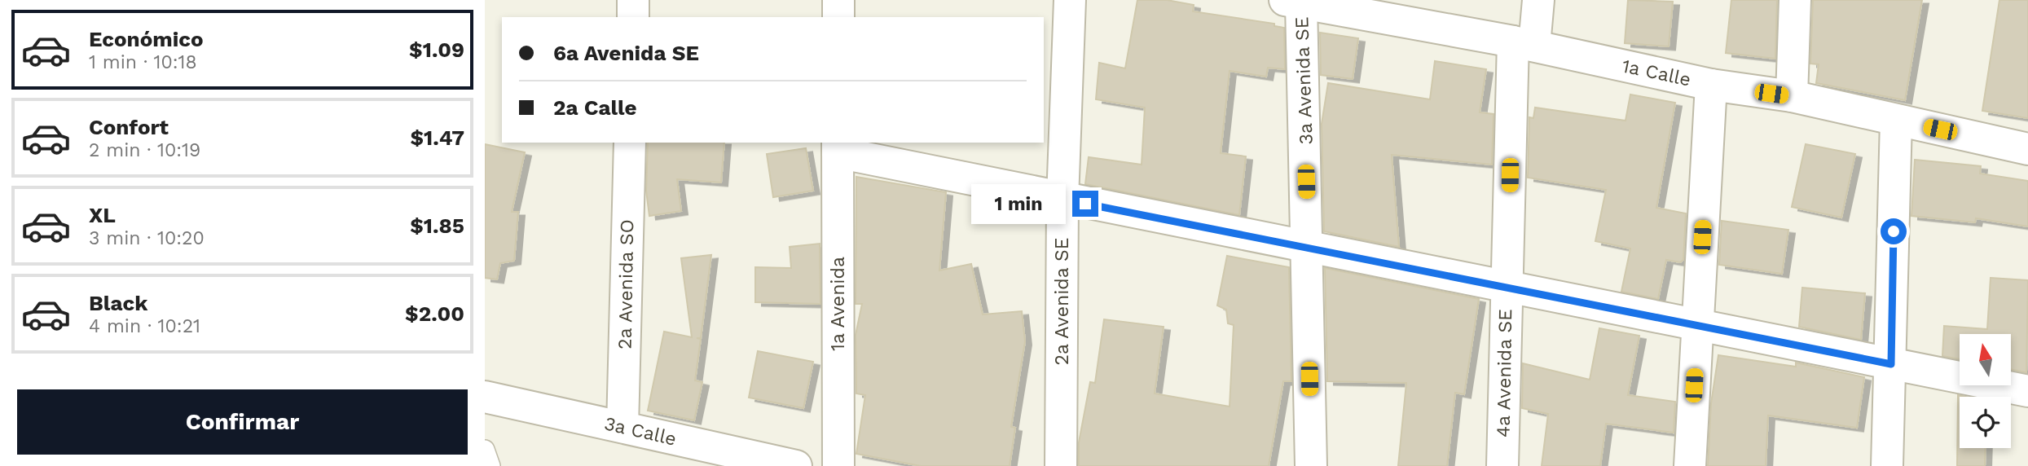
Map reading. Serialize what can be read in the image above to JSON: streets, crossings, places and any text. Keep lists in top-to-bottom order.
{
  "streets": {
    "street": [
      "1a Calle",
      "3a Avenida SE",
      "2a Avenida SO",
      "2a Avenida SE",
      "1a Avenida",
      "4a Avenida SE",
      "3a Calle"
    ]
  },
  "crossings": [
    ["1a Calle", "3a Avenida SE"],
    ["1a Calle", "4a Avenida SE"],
    ["2a Avenida SO", "3a Calle"]
  ],
  "north": "top",
  "page": {
    "list": [
      {
        "name": "Económico",
        "note": "1 min · 10:18",
        "value": "$1.09"
      },
      {
        "name": "Confort",
        "note": "2 min · 10:19",
        "value": "$1.47"
      },
      {
        "name": "XL",
        "note": "3 min · 10:20",
        "value": "$1.85"
      },
      {
        "name": "Black",
        "note": "4 min · 10:21",
        "value": "$2.00"
      }
    ],
    "banner": ["6a Avenida SE", "2a Calle"],
    "bubble": "1 min",
    "buttons": "Confirmar"
  }
}
